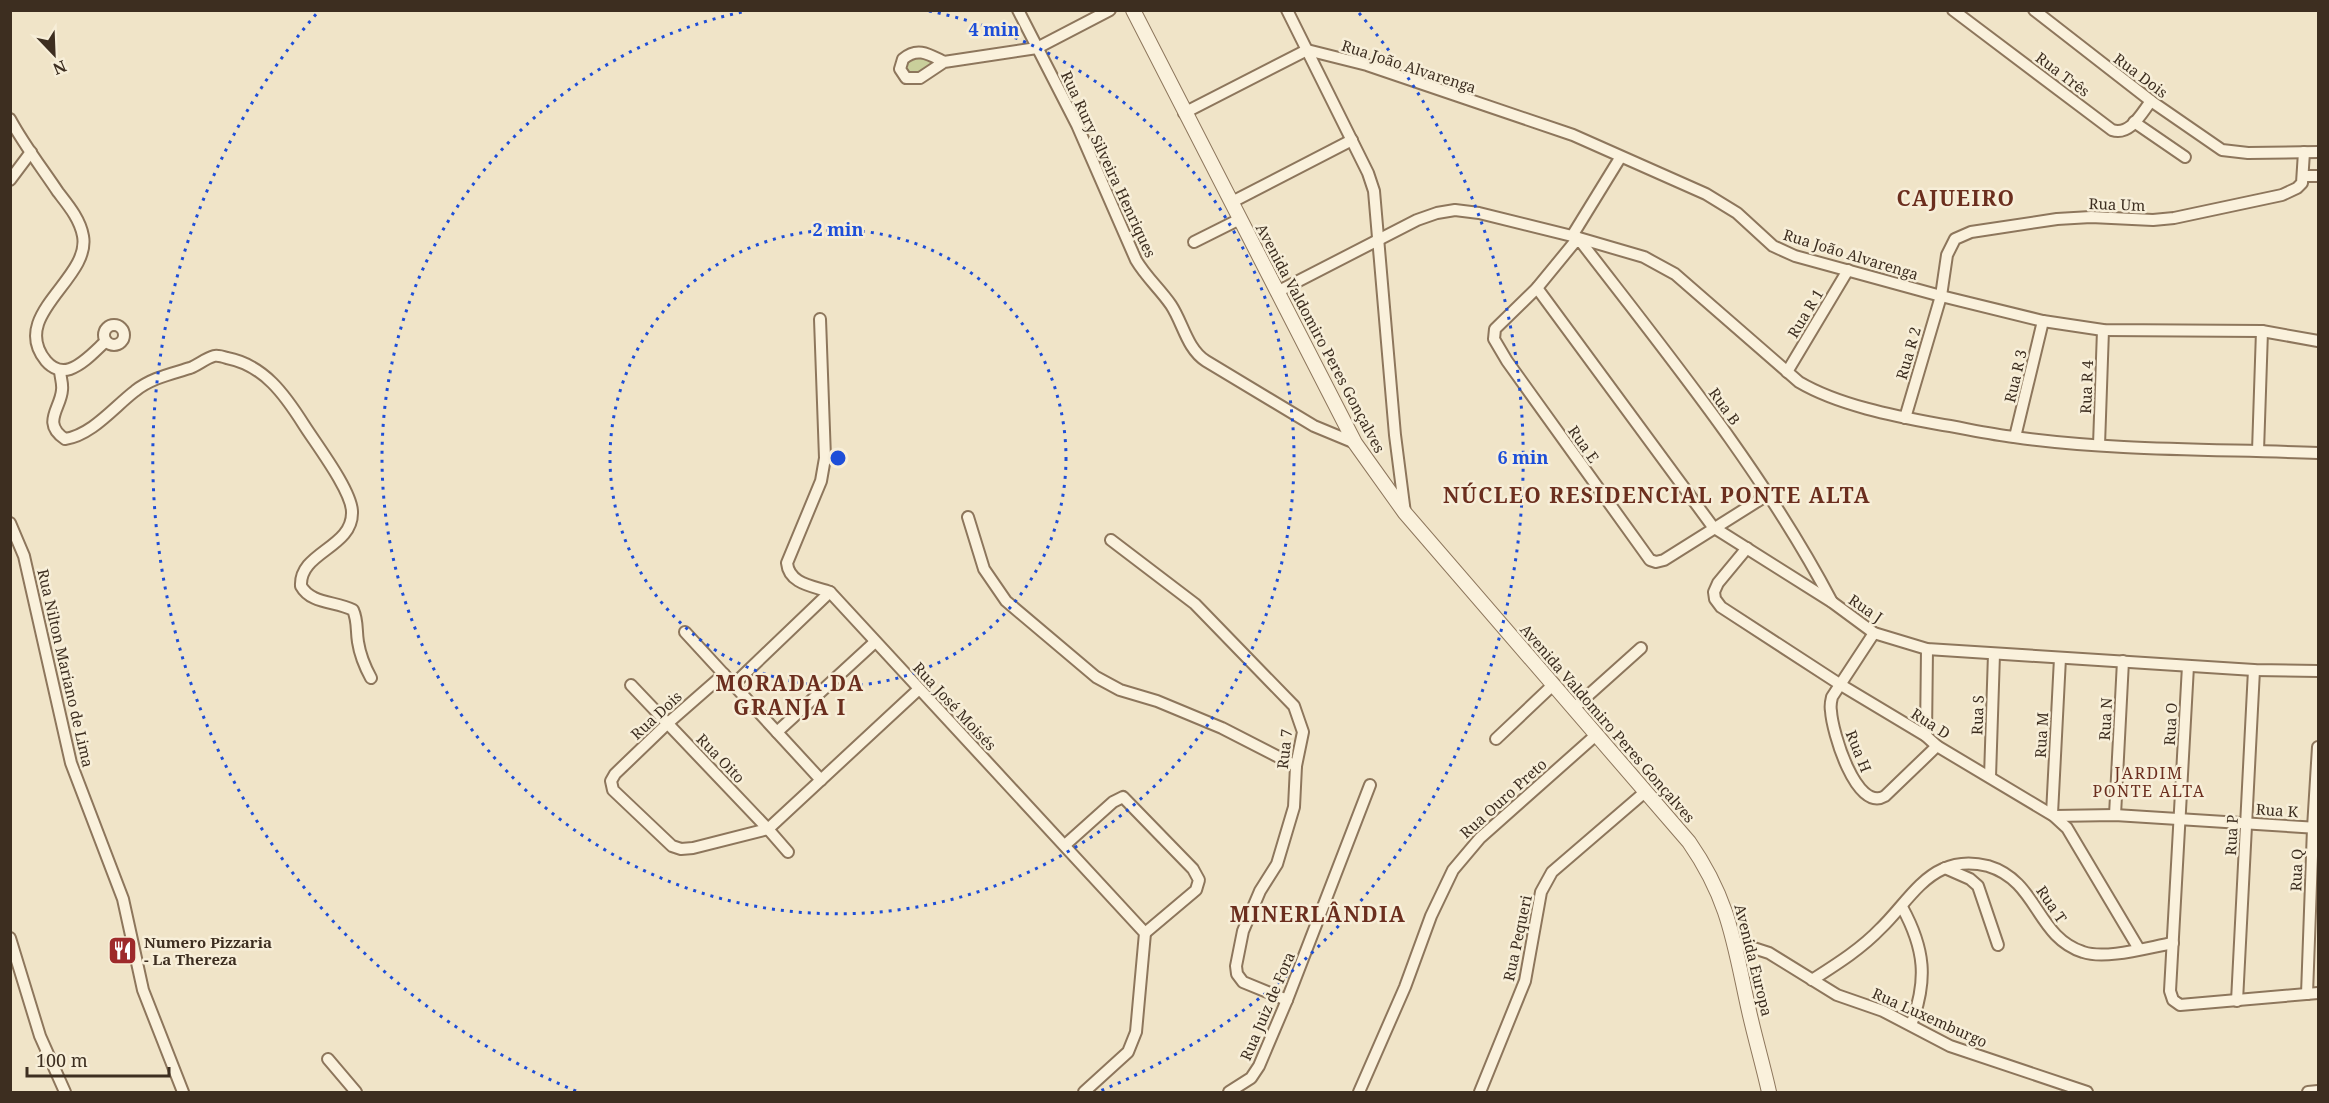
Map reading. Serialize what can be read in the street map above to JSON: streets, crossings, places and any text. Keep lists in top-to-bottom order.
{
  "streets": {
    "street": [
      "Rua João Alvarenga",
      "Rua Três",
      "Rua Dois",
      "Rua Rury Silveira Henriques",
      "Rua Um",
      "Rua R 1",
      "Avenida Valdomiro Peres Gonçalves",
      "Rua R 2",
      "Rua R 3",
      "Rua R 4",
      "Rua B",
      "Rua E",
      "Rua J",
      "Rua Nilton Mariano de Lima",
      "Rua José Moisés",
      "Rua S",
      "Rua N",
      "Rua D",
      "Rua O",
      "Rua M",
      "Rua 7",
      "Rua H",
      "Rua Oito",
      "Rua Ouro Preto",
      "Rua K",
      "Rua P",
      "Rua Q",
      "Rua T",
      "Rua Pequeri",
      "Avenida Europa",
      "Rua Juiz de Fora",
      "Rua Luxemburgo"
    ]
  },
  "crossings": [
    ["Rua João Alvarenga", "Rua Um"],
    ["Rua João Alvarenga", "Rua R 1"],
    ["Rua João Alvarenga", "Rua R 2"],
    ["Rua João Alvarenga", "Rua R 3"],
    ["Rua João Alvarenga", "Rua R 4"],
    ["Rua João Alvarenga", "Rua E"],
    ["Rua Dois", "Rua Oito"],
    ["Rua Rury Silveira Henriques", "Avenida Valdomiro Peres Gonçalves"],
    ["Rua Um", "Rua R 2"],
    ["Avenida Valdomiro Peres Gonçalves", "Rua Ouro Preto"],
    ["Avenida Valdomiro Peres Gonçalves", "Rua Pequeri"],
    ["Avenida Valdomiro Peres Gonçalves", "Avenida Europa"],
    ["Rua B", "Rua E"],
    ["Rua B", "Rua J"],
    ["Rua E", "Rua J"],
    ["Rua J", "Rua S"],
    ["Rua J", "Rua N"],
    ["Rua J", "Rua D"],
    ["Rua J", "Rua O"],
    ["Rua J", "Rua M"],
    ["Rua J", "Rua H"],
    ["Rua J", "Rua P"],
    ["Rua S", "Rua D"],
    ["Rua N", "Rua K"],
    ["Rua D", "Rua M"],
    ["Rua D", "Rua H"],
    ["Rua D", "Rua K"],
    ["Rua D", "Rua T"],
    ["Rua O", "Rua K"],
    ["Rua M", "Rua K"],
    ["Rua 7", "Rua Juiz de Fora"],
    ["Rua K", "Rua P"],
    ["Rua K", "Rua Q"],
    ["Rua T", "Rua Luxemburgo"],
    ["Avenida Europa", "Rua Luxemburgo"]
  ],
  "districts": [
    "CAJUEIRO",
    "NÚCLEO RESIDENCIAL PONTE ALTA",
    "MORADA DA GRANJA I",
    "JARDIM PONTE ALTA",
    "MINERLÂNDIA"
  ],
  "places": {
    "restaurant": ["Numero Pizzaria - La Thereza"]
  },
  "scale_bar": "100 m",
  "north": "bottom right",
  "rings": ["4 min", "2 min", "6 min"]
}
